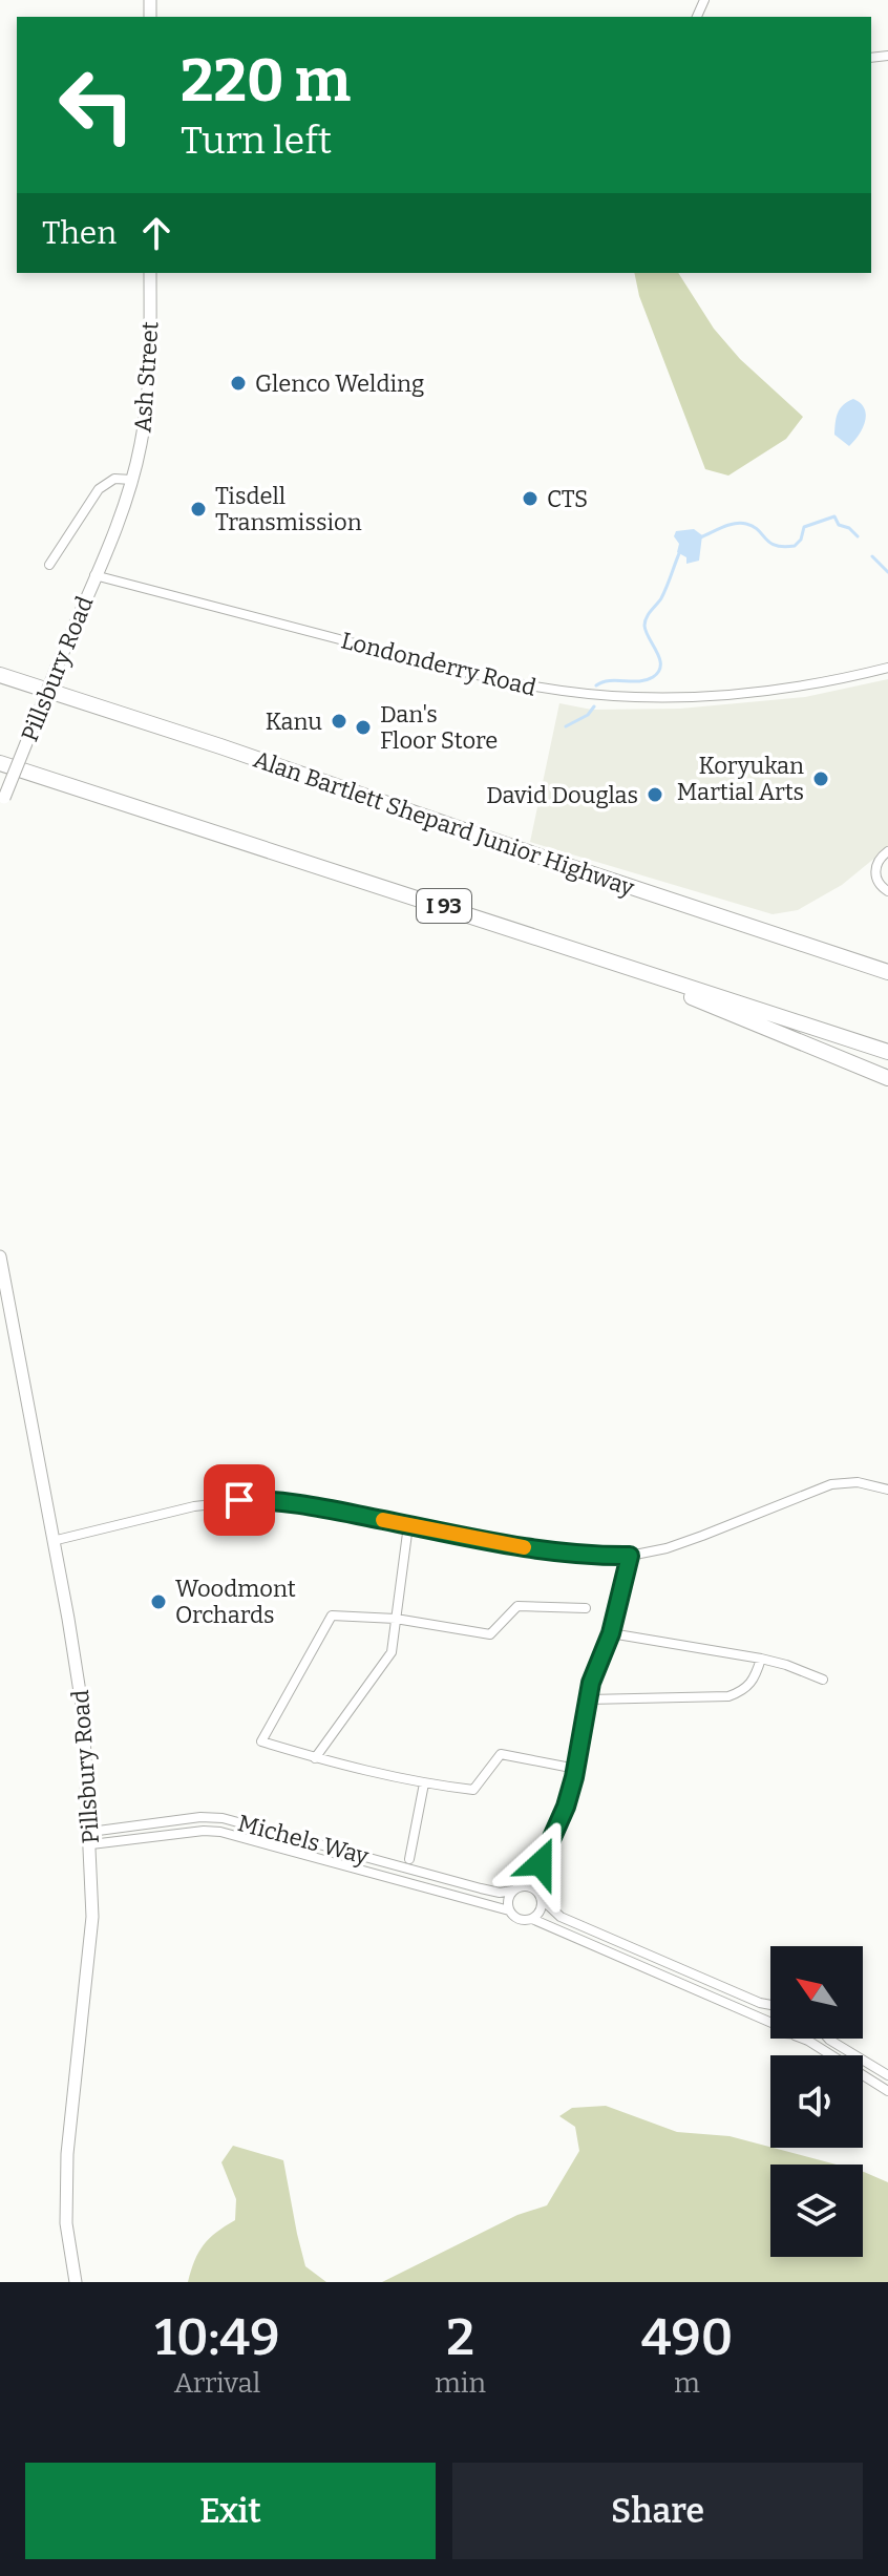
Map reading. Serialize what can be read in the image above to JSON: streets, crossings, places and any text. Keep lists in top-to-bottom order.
{
  "streets": {
    "highway": ["Alan Bartlett Shepard Junior Highway", "I 93"],
    "street": [
      "Ash Street",
      "Londonderry Road",
      "Pillsbury Road",
      "Michels Way"
    ]
  },
  "crossings": [
    ["Ash Street", "Londonderry Road"],
    ["Ash Street", "Pillsbury Road"],
    ["Londonderry Road", "Pillsbury Road"],
    ["Pillsbury Road", "Michels Way"]
  ],
  "places": [
    "Glenco Welding",
    "CTS",
    "Tisdell Transmission",
    "Kanu",
    "Dan's Floor Store",
    "Koryukan Martial Arts",
    "David Douglas",
    "Woodmont Orchards"
  ],
  "north": "top left",
  "page": {
    "turn": ["220 m", "Turn left"],
    "then": "Then",
    "eta": [
      "10:49",
      "Arrival",
      "2",
      "min",
      "490",
      "m"
    ],
    "buttons": ["Exit", "Share"]
  }
}
